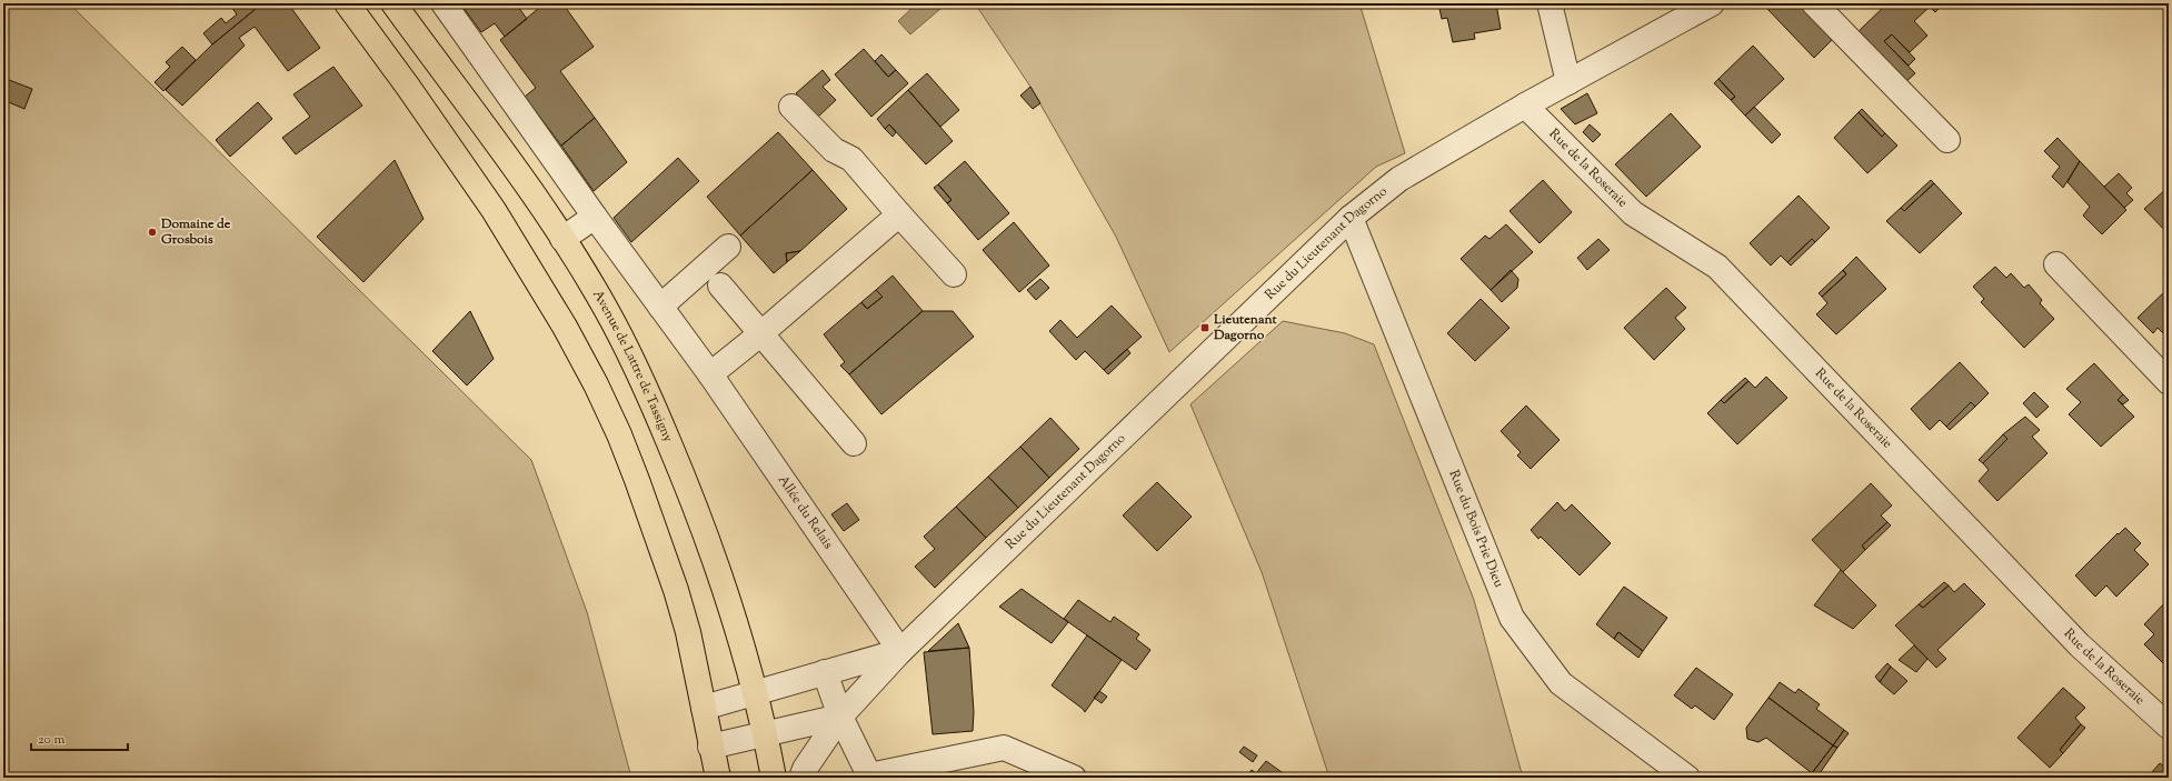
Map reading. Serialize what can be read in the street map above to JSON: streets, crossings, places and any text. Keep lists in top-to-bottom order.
{
  "streets": {
    "main road": ["Avenue de Lattre de Tassigny"],
    "street": [
      "Rue de la Roseraie",
      "Rue du Lieutenant Dagorno",
      "Allée du Relais",
      "Rue du Bois Prie Dieu"
    ]
  },
  "crossings": [
    ["Rue de la Roseraie", "Rue du Lieutenant Dagorno"],
    ["Rue du Lieutenant Dagorno", "Allée du Relais"],
    ["Rue du Lieutenant Dagorno", "Rue du Bois Prie Dieu"]
  ],
  "places": {
    "other": ["Domaine de Grosbois"],
    "transit": ["Lieutenant Dagorno"]
  },
  "scale_bar": "20 m"
}
